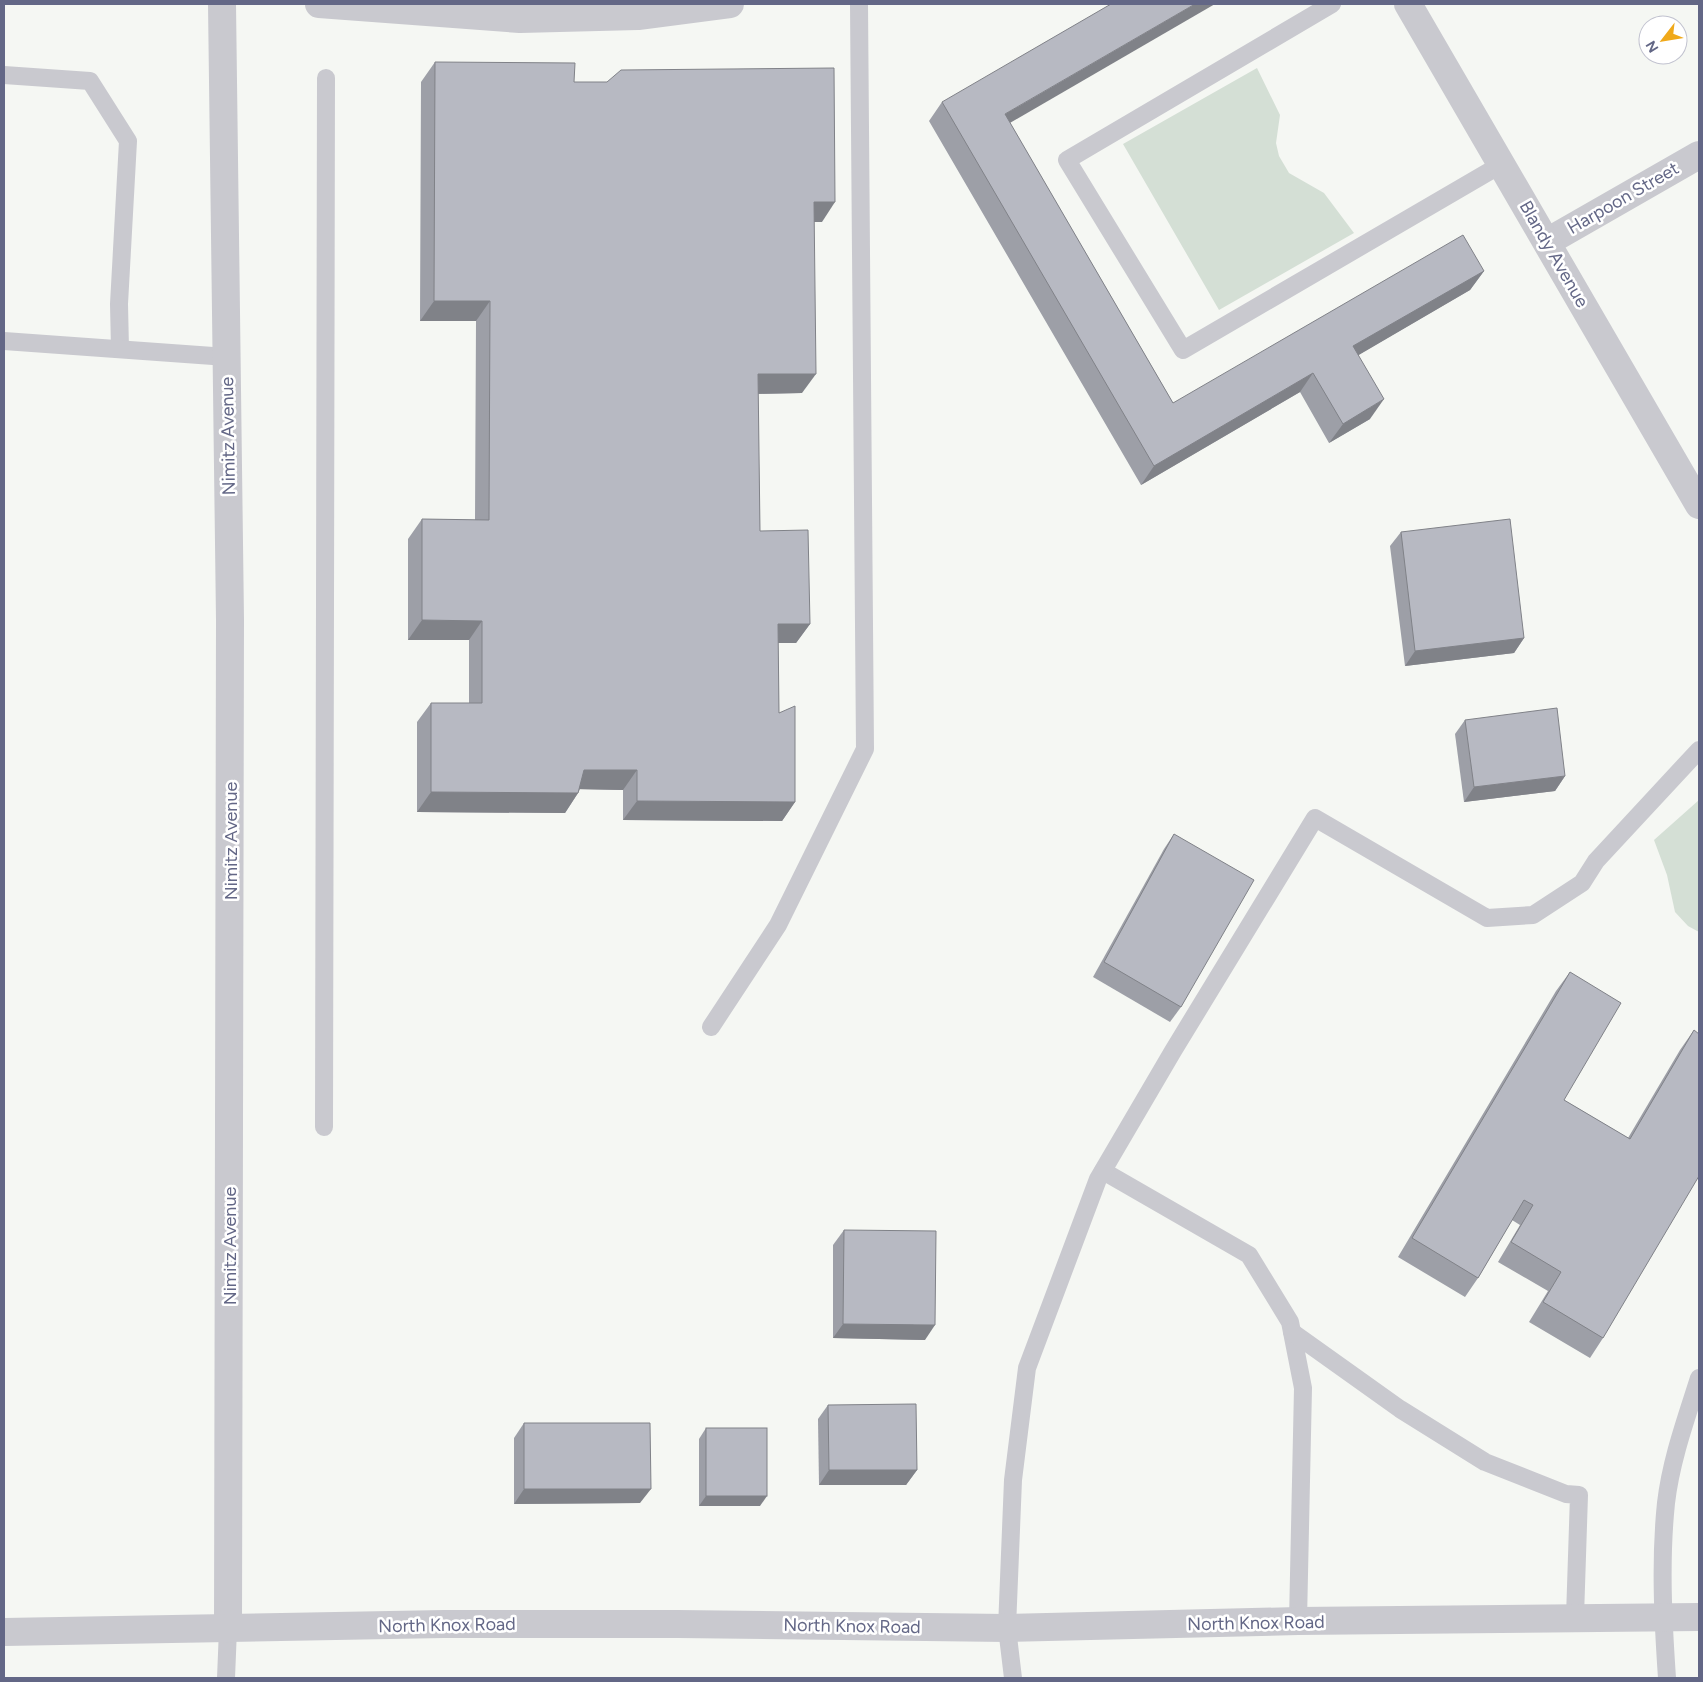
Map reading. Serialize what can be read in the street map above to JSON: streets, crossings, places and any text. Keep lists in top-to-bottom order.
{
  "streets": {
    "street": [
      "Harpoon Street",
      "Blandy Avenue",
      "Nimitz Avenue",
      "North Knox Road"
    ]
  },
  "crossings": [
    ["Harpoon Street", "Blandy Avenue"],
    ["Nimitz Avenue", "North Knox Road"]
  ],
  "north": "bottom left"
}
